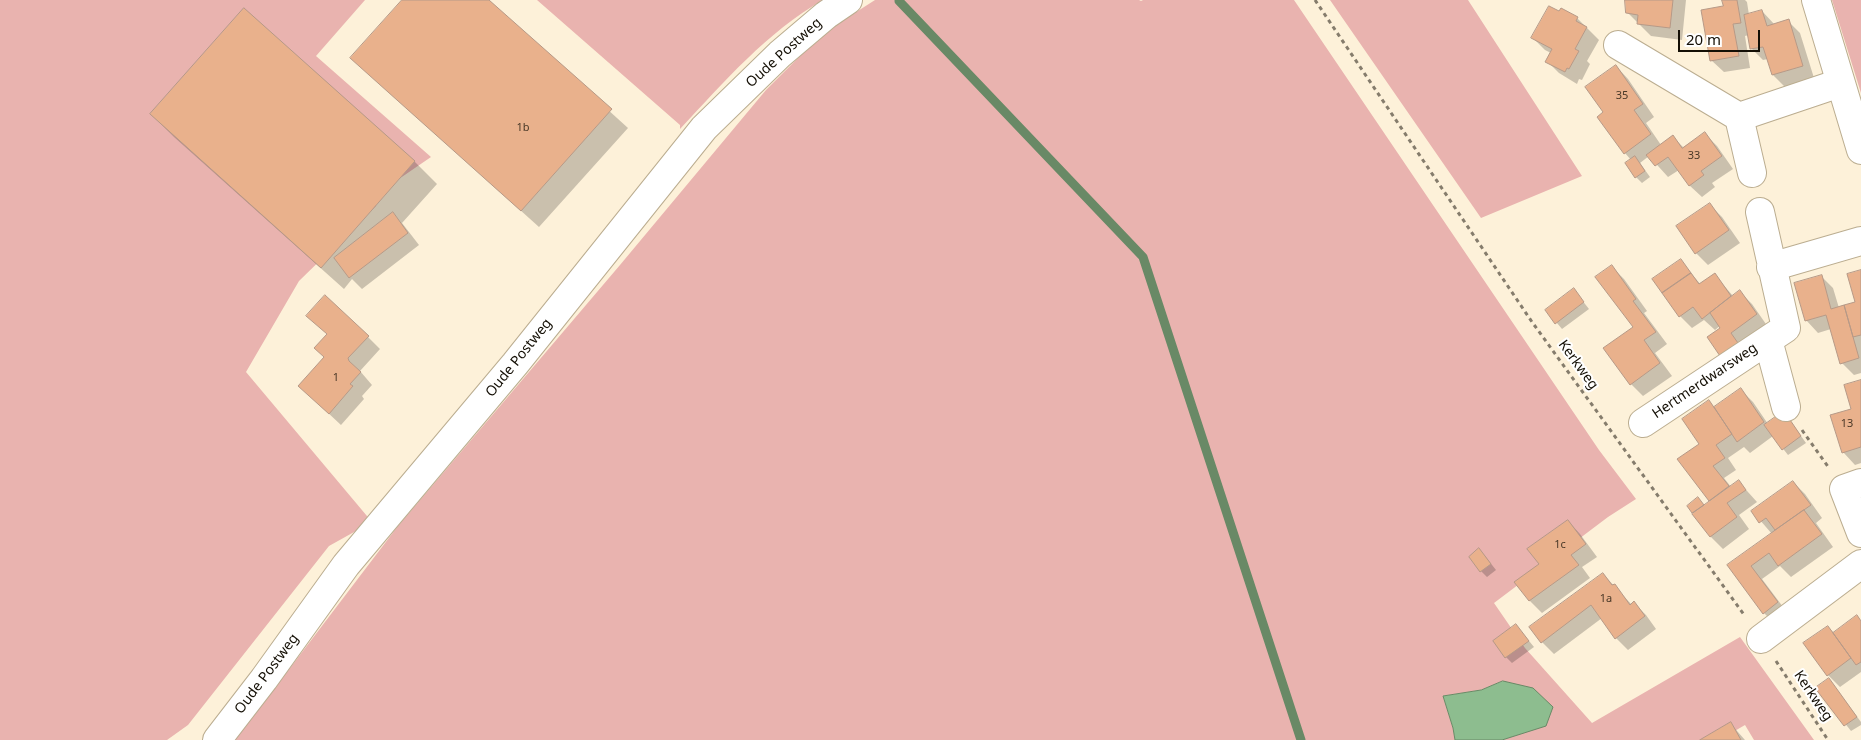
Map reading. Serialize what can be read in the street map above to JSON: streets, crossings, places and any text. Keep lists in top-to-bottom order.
{
  "streets": {
    "street": ["Oude Postweg", "Hertmerdwarsweg"],
    "path": ["Kerkweg"]
  },
  "house_numbers": [
    "35",
    "1b",
    "33",
    "1",
    "13",
    "1c",
    "1a"
  ],
  "scale_bar": "20 m"
}
